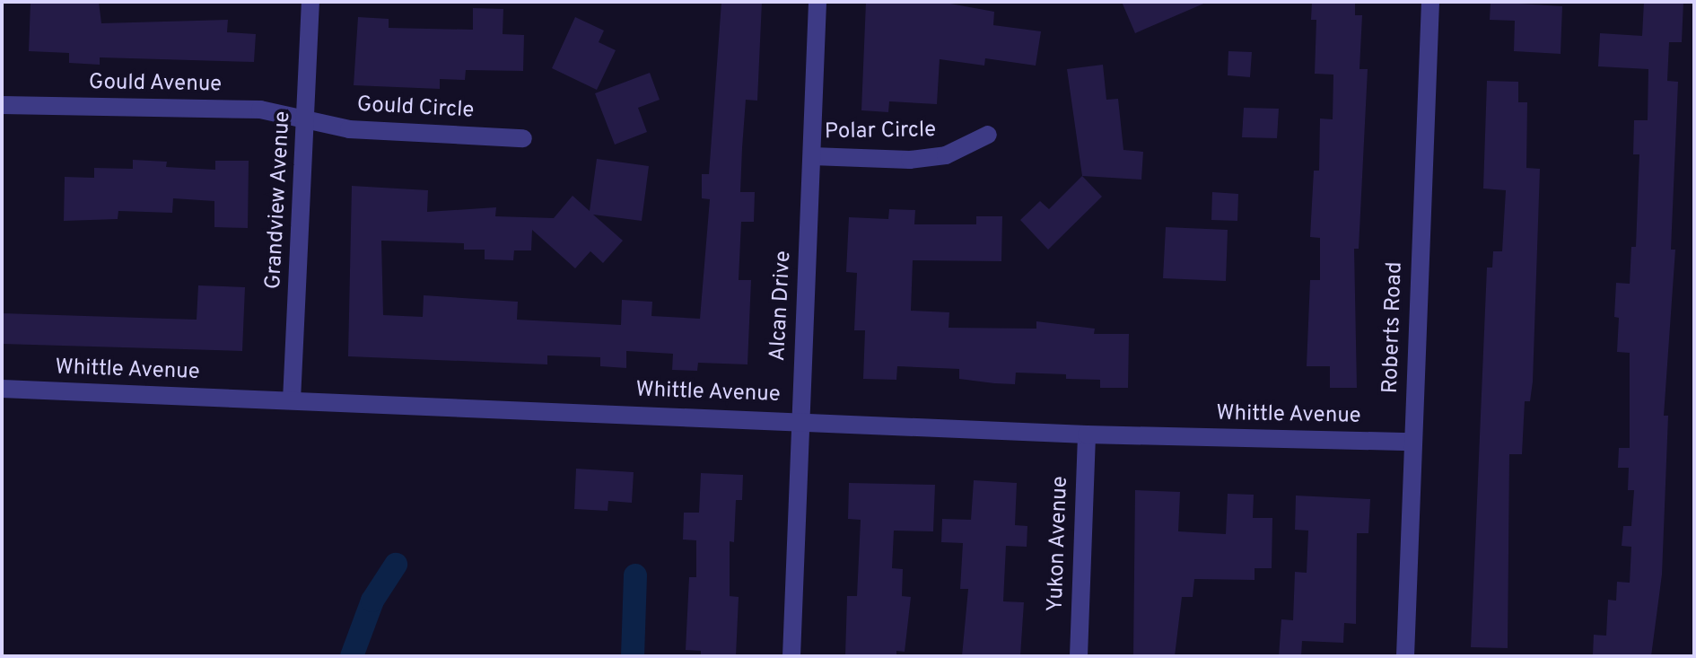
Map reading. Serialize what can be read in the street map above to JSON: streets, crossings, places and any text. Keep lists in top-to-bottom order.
{
  "streets": {
    "street": [
      "Gould Avenue",
      "Gould Circle",
      "Polar Circle",
      "Grandview Avenue",
      "Alcan Drive",
      "Roberts Road",
      "Whittle Avenue",
      "Yukon Avenue"
    ]
  },
  "crossings": [
    ["Gould Avenue", "Gould Circle"],
    ["Gould Avenue", "Grandview Avenue"],
    ["Gould Circle", "Grandview Avenue"],
    ["Polar Circle", "Alcan Drive"],
    ["Grandview Avenue", "Whittle Avenue"],
    ["Alcan Drive", "Whittle Avenue"],
    ["Roberts Road", "Whittle Avenue"],
    ["Whittle Avenue", "Yukon Avenue"]
  ]
}
